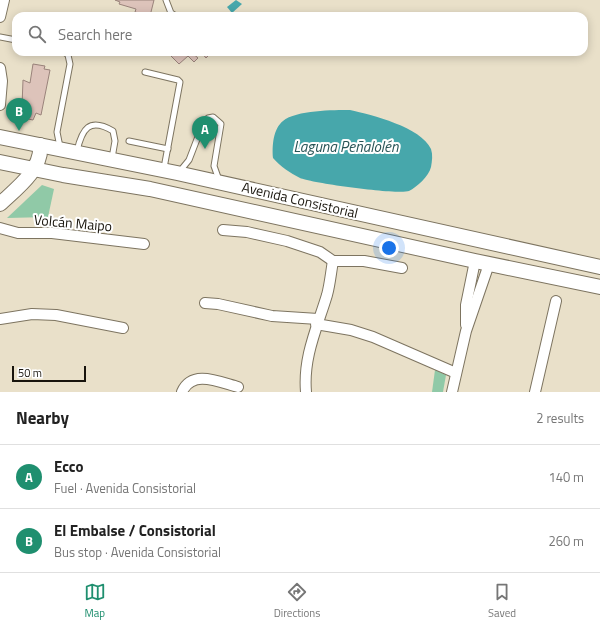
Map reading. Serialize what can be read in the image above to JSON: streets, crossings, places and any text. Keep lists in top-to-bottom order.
{
  "streets": {
    "main road": ["Avenida Consistorial"],
    "street": ["Volcán Maipo"]
  },
  "water": ["Laguna Peñalolén"],
  "scale_bar": "50 m",
  "page": {
    "search": "Search here",
    "pins": ["B", "A"],
    "scale": "50 m",
    "heading": ["Nearby", "2 results"],
    "list": [
      {
        "mark": "A",
        "name": "Ecco",
        "note": "Fuel · Avenida Consistorial",
        "value": "140 m"
      },
      {
        "mark": "B",
        "name": "El Embalse / Consistorial",
        "note": "Bus stop · Avenida Consistorial",
        "value": "260 m"
      }
    ],
    "nav": ["Map", "Directions", "Saved"]
  }
}
